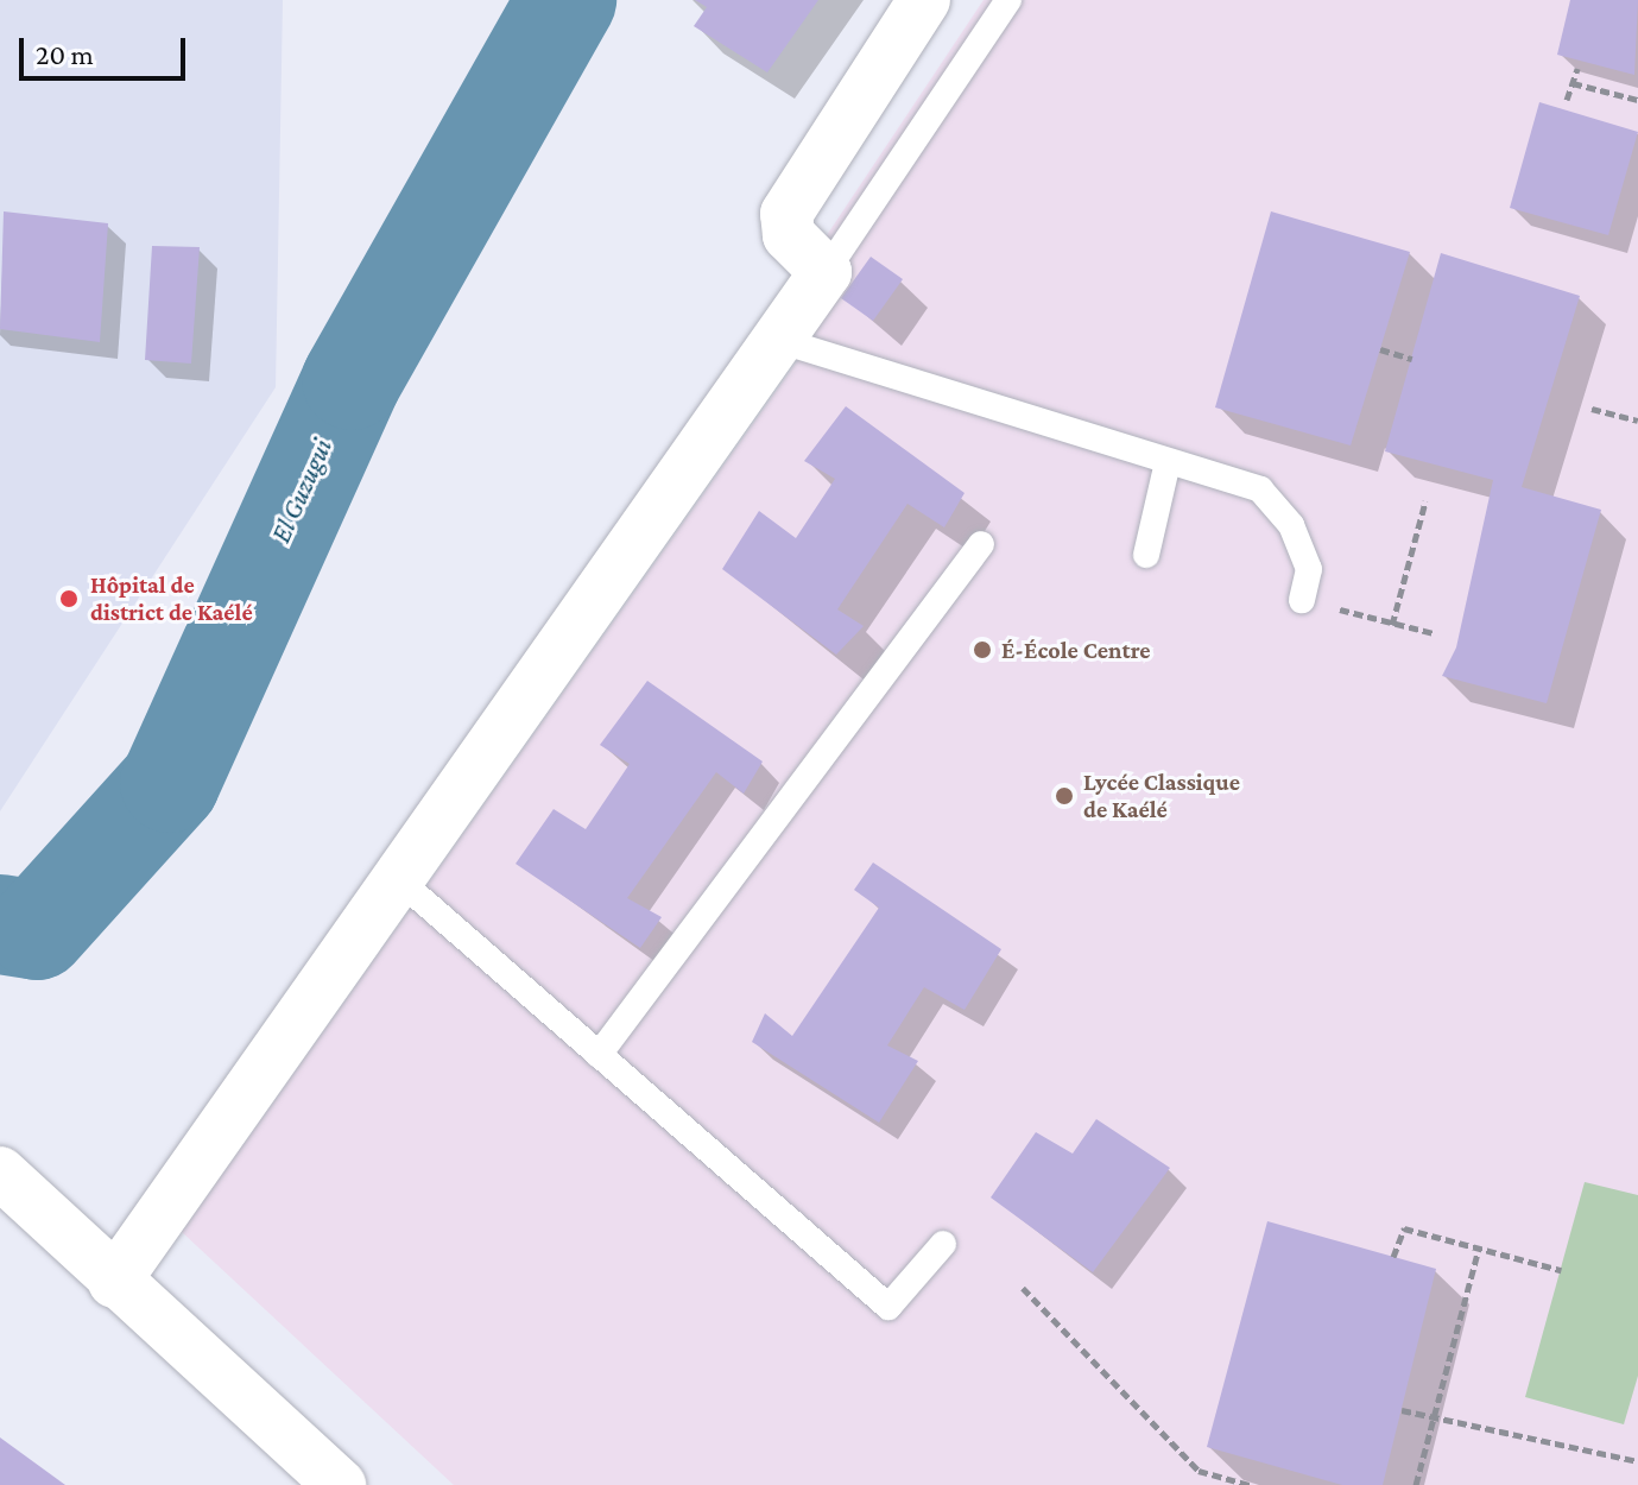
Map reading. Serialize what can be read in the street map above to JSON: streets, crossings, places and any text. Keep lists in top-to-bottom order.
{
  "water": ["El Guzugui"],
  "places": ["Hôpital de district de Kaélé", "É-École Centre", "Lycée Classique de Kaélé"],
  "scale_bar": "20 m"
}
